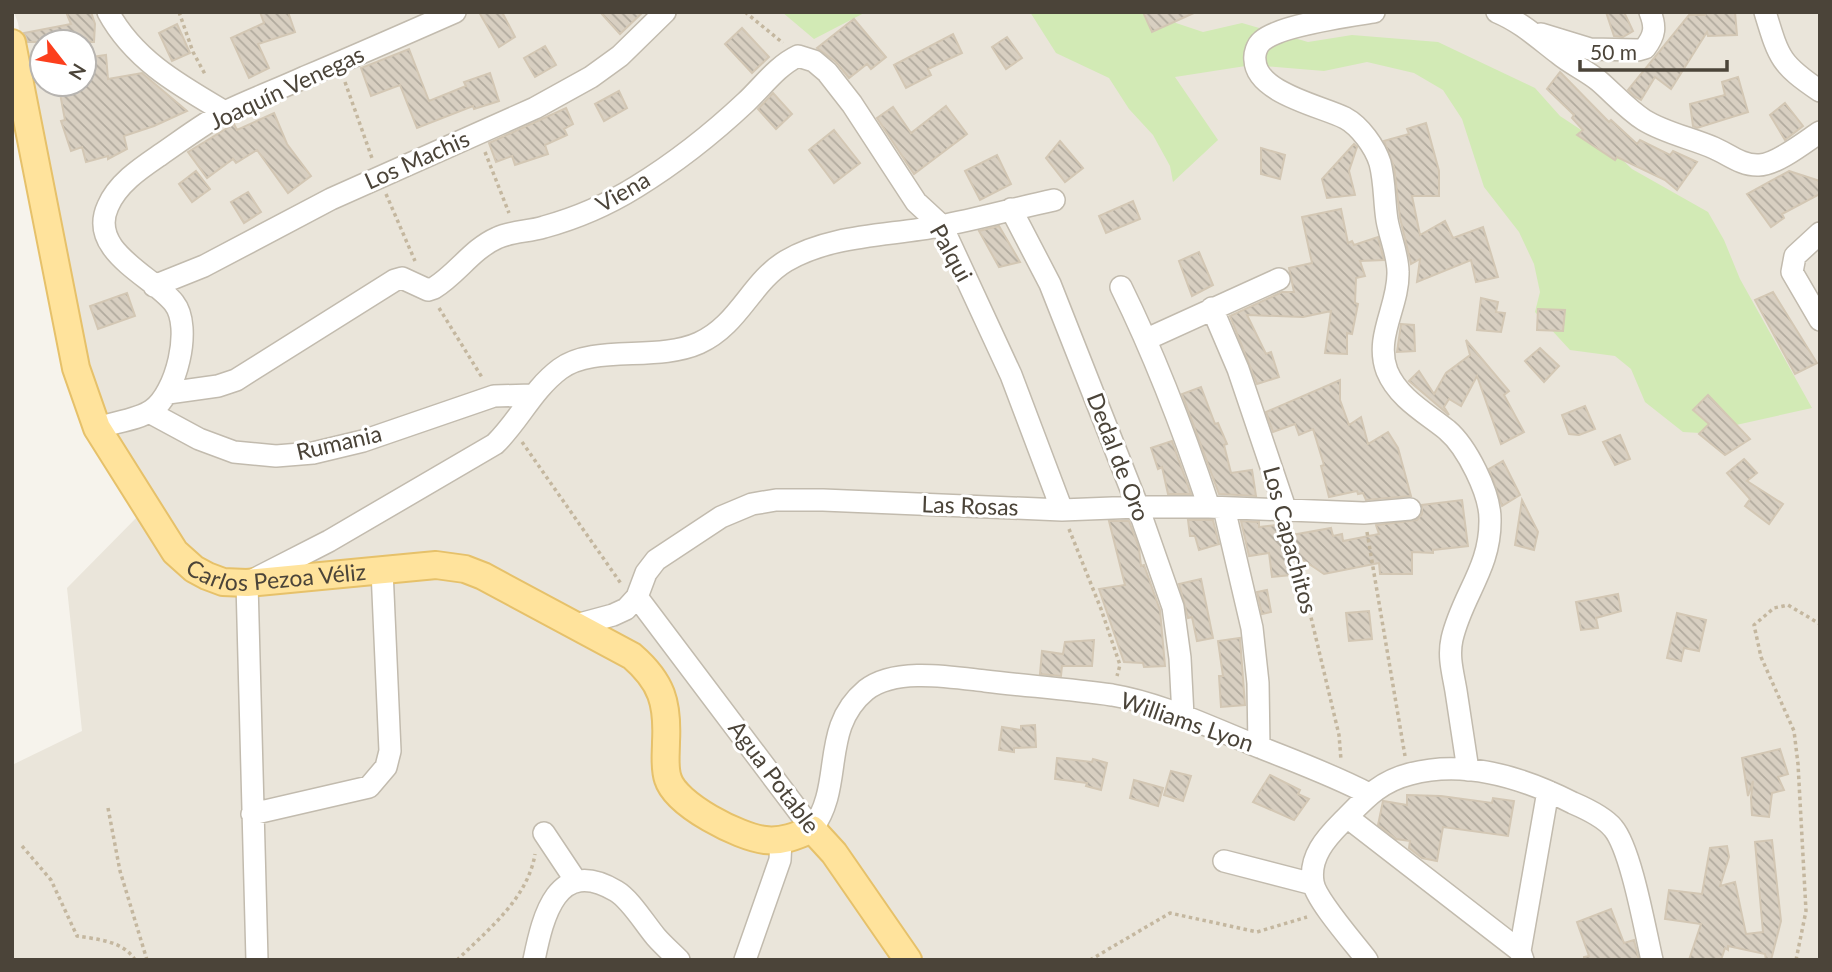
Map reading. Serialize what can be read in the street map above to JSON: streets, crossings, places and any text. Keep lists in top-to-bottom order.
{
  "streets": {
    "main road": ["Carlos Pezoa Véliz", "Agua Potable"],
    "street": [
      "Joaquín Venegas",
      "Los Machis",
      "Viena",
      "Palqui",
      "Rumania",
      "Dedal de Oro",
      "Las Rosas",
      "Los Capachitos",
      "Williams Lyon"
    ]
  },
  "crossings": [
    ["Joaquín Venegas", "Los Machis"],
    ["Joaquín Venegas", "Rumania"],
    ["Joaquín Venegas", "Carlos Pezoa Véliz"],
    ["Viena", "Palqui"],
    ["Palqui", "Las Rosas"],
    ["Dedal de Oro", "Las Rosas"],
    ["Dedal de Oro", "Williams Lyon"],
    ["Las Rosas", "Los Capachitos"],
    ["Las Rosas", "Agua Potable"],
    ["Los Capachitos", "Williams Lyon"],
    ["Carlos Pezoa Véliz", "Williams Lyon"],
    ["Carlos Pezoa Véliz", "Agua Potable"],
    ["Williams Lyon", "Agua Potable"]
  ],
  "scale_bar": "50 m",
  "north": "bottom right"
}
